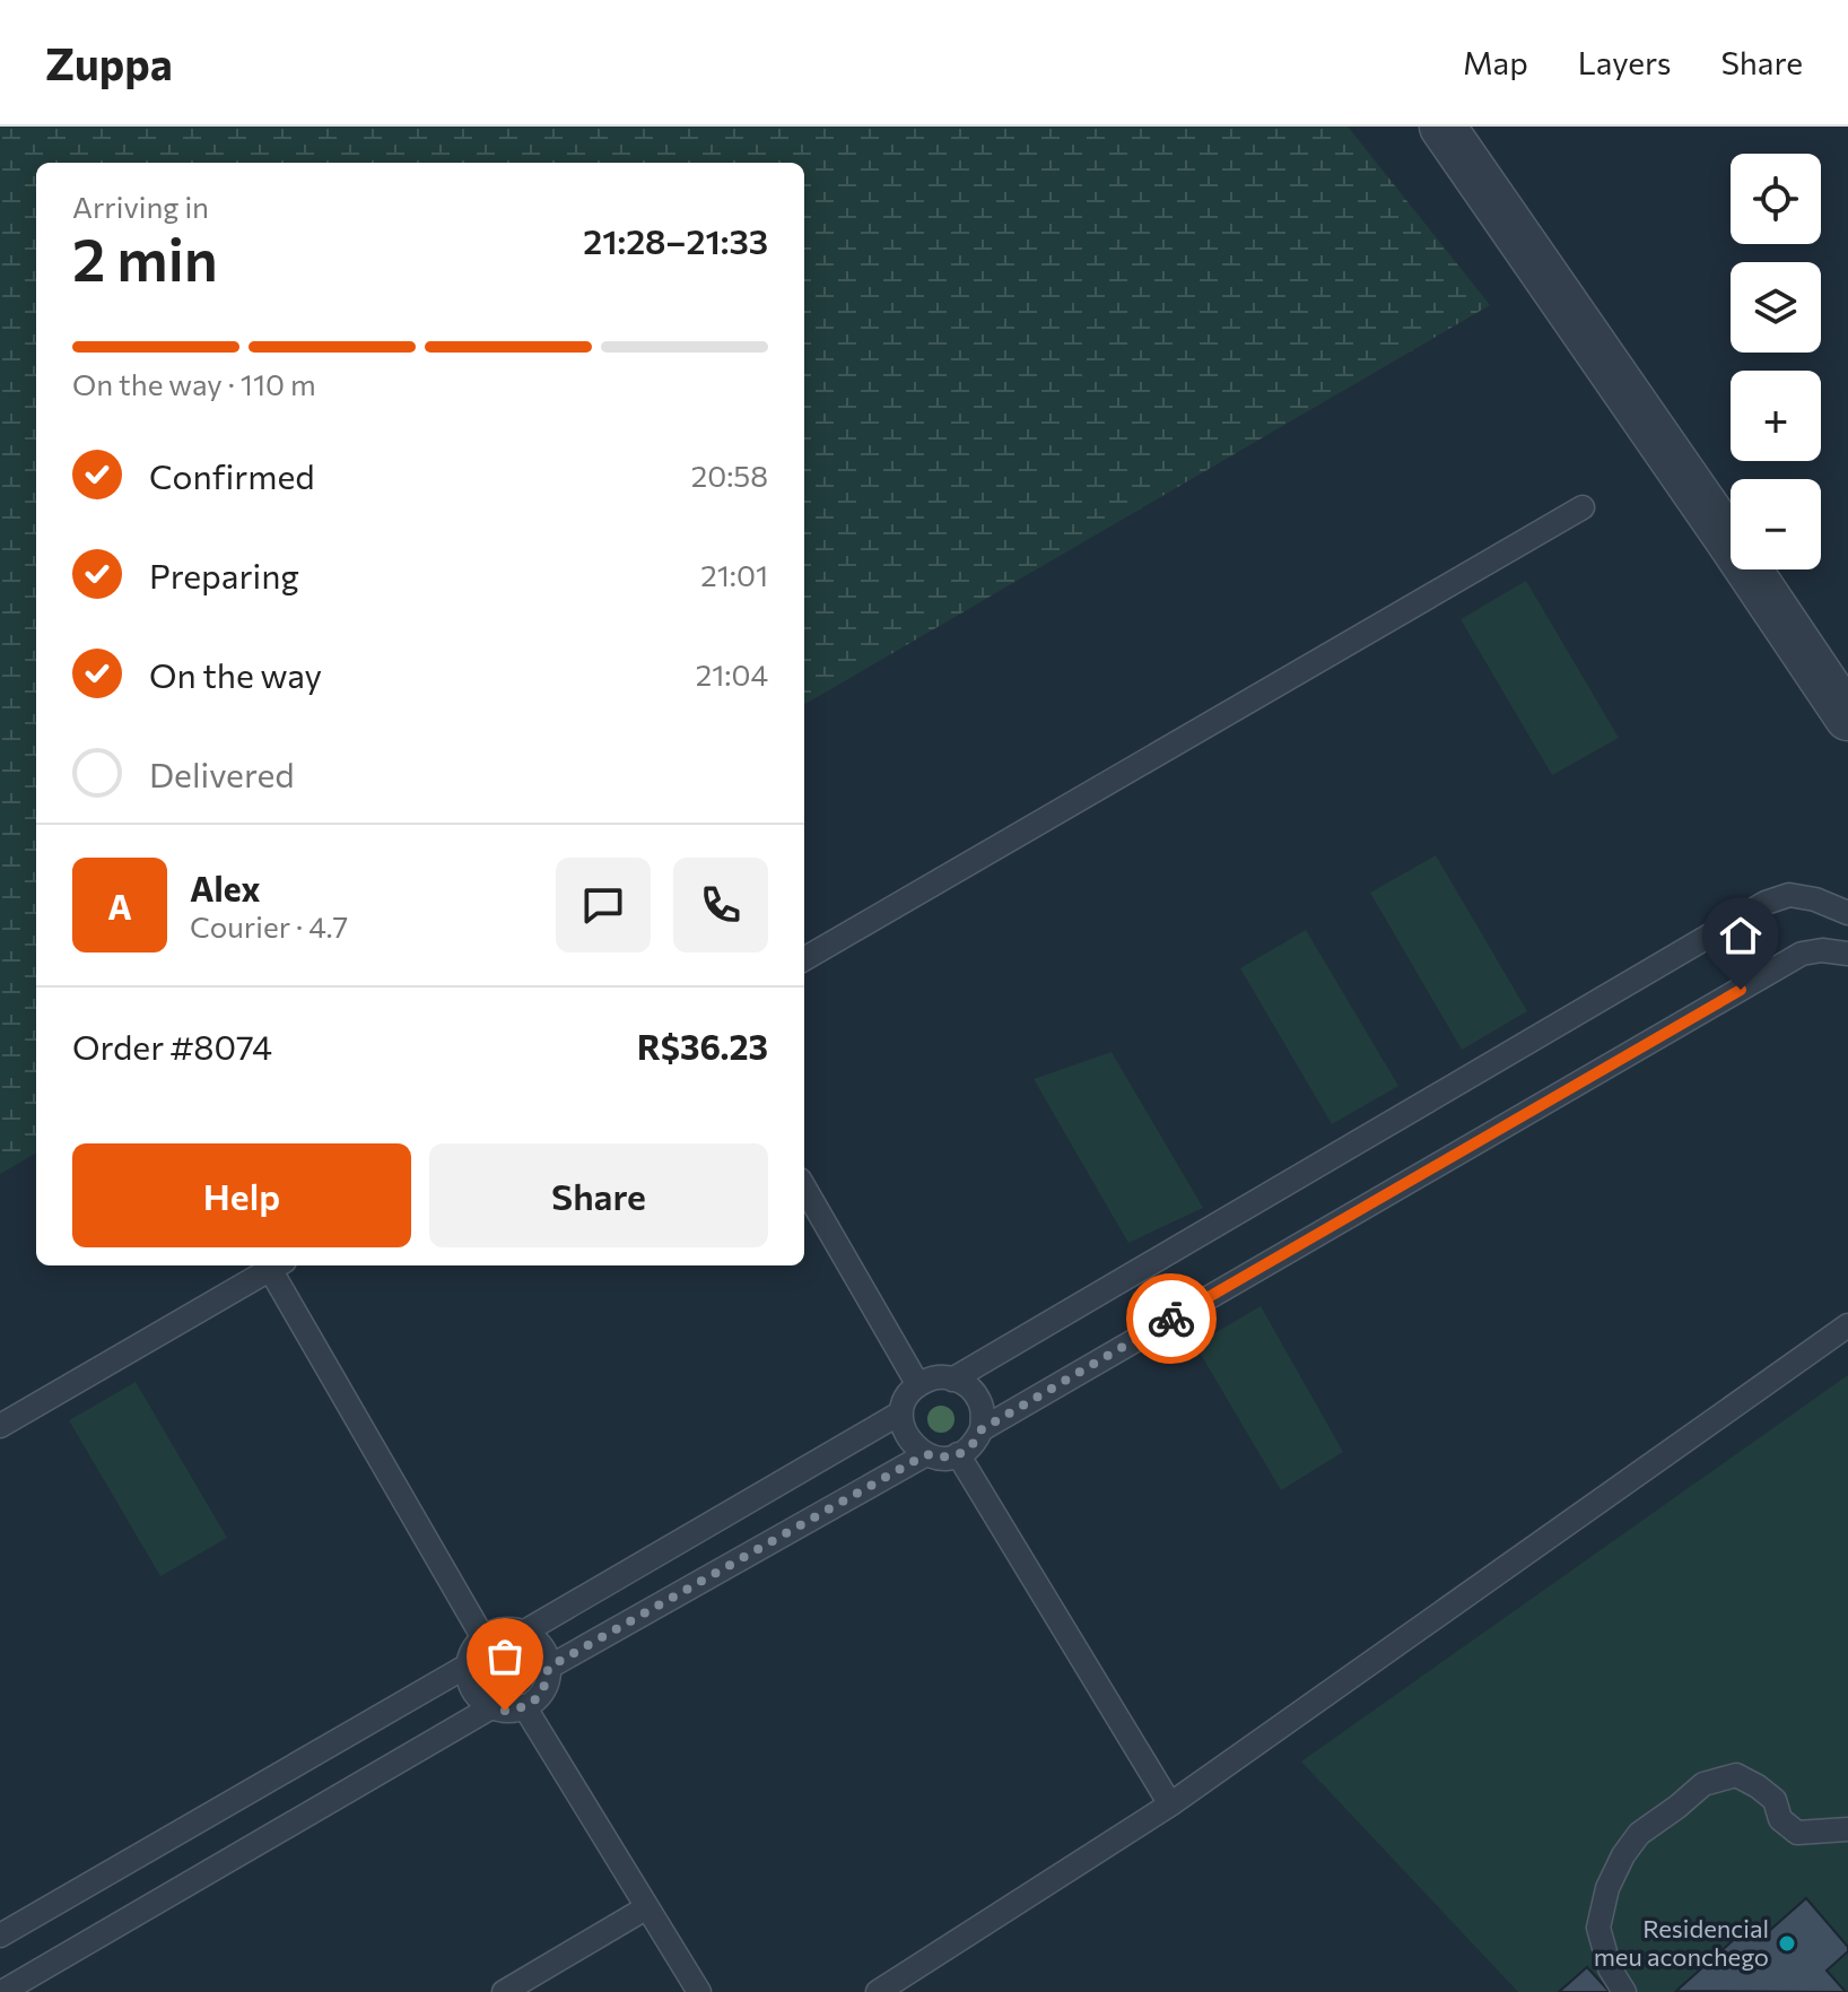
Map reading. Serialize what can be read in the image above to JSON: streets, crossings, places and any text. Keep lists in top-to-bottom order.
{
  "places": ["Residencial meu aconchego"],
  "page": {
    "header": "Zuppa",
    "nav": ["Map", "Layers", "Share"],
    "map_buttons": ["+", "−"],
    "heading": ["2 min", "Arriving in", "21:28–21:33"],
    "panel": [
      "Alex",
      "Courier · 4.7",
      "Order #8074",
      "R$36.23"
    ],
    "bar": "On the way · 110 m",
    "list": [
      ["Confirmed", "20:58"],
      ["Preparing", "21:01"],
      ["On the way", "21:04"],
      "Delivered"
    ],
    "round": "A",
    "buttons": ["Help", "Share"]
  }
}
